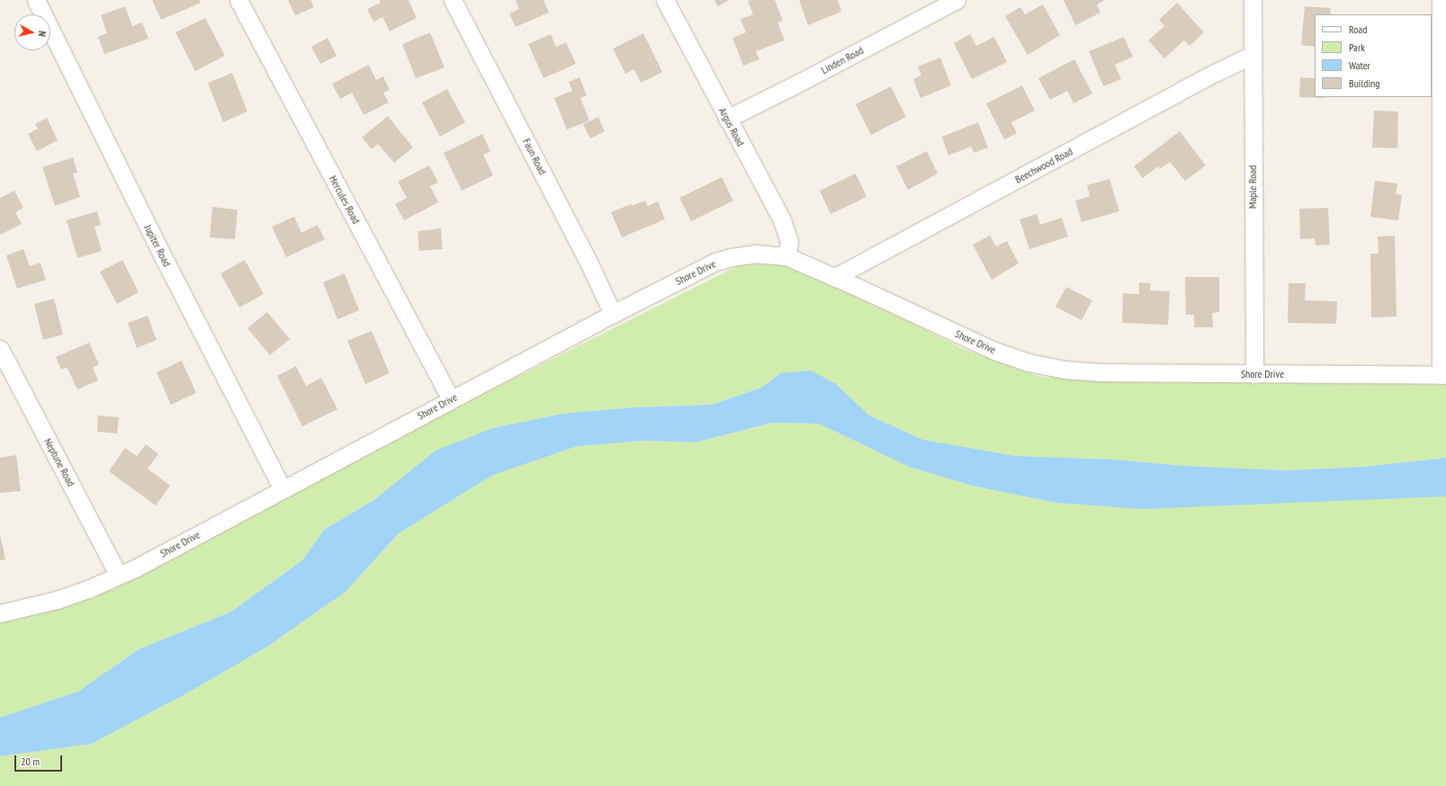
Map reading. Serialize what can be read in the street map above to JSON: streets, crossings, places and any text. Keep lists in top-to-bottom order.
{
  "streets": {
    "street": [
      "Linden Road",
      "Argus Road",
      "Faun Road",
      "Beechwood Road",
      "Maple Road",
      "Hercules Road",
      "Jupiter Road",
      "Shore Drive",
      "Neptune Road"
    ]
  },
  "crossings": [
    ["Linden Road", "Argus Road"],
    ["Argus Road", "Shore Drive"],
    ["Faun Road", "Shore Drive"],
    ["Beechwood Road", "Maple Road"],
    ["Beechwood Road", "Shore Drive"],
    ["Maple Road", "Shore Drive"],
    ["Hercules Road", "Shore Drive"],
    ["Jupiter Road", "Shore Drive"],
    ["Shore Drive", "Neptune Road"]
  ],
  "legend": [
    "Road",
    "Park",
    "Water",
    "Building"
  ],
  "scale_bar": "20 m",
  "north": "right"
}
